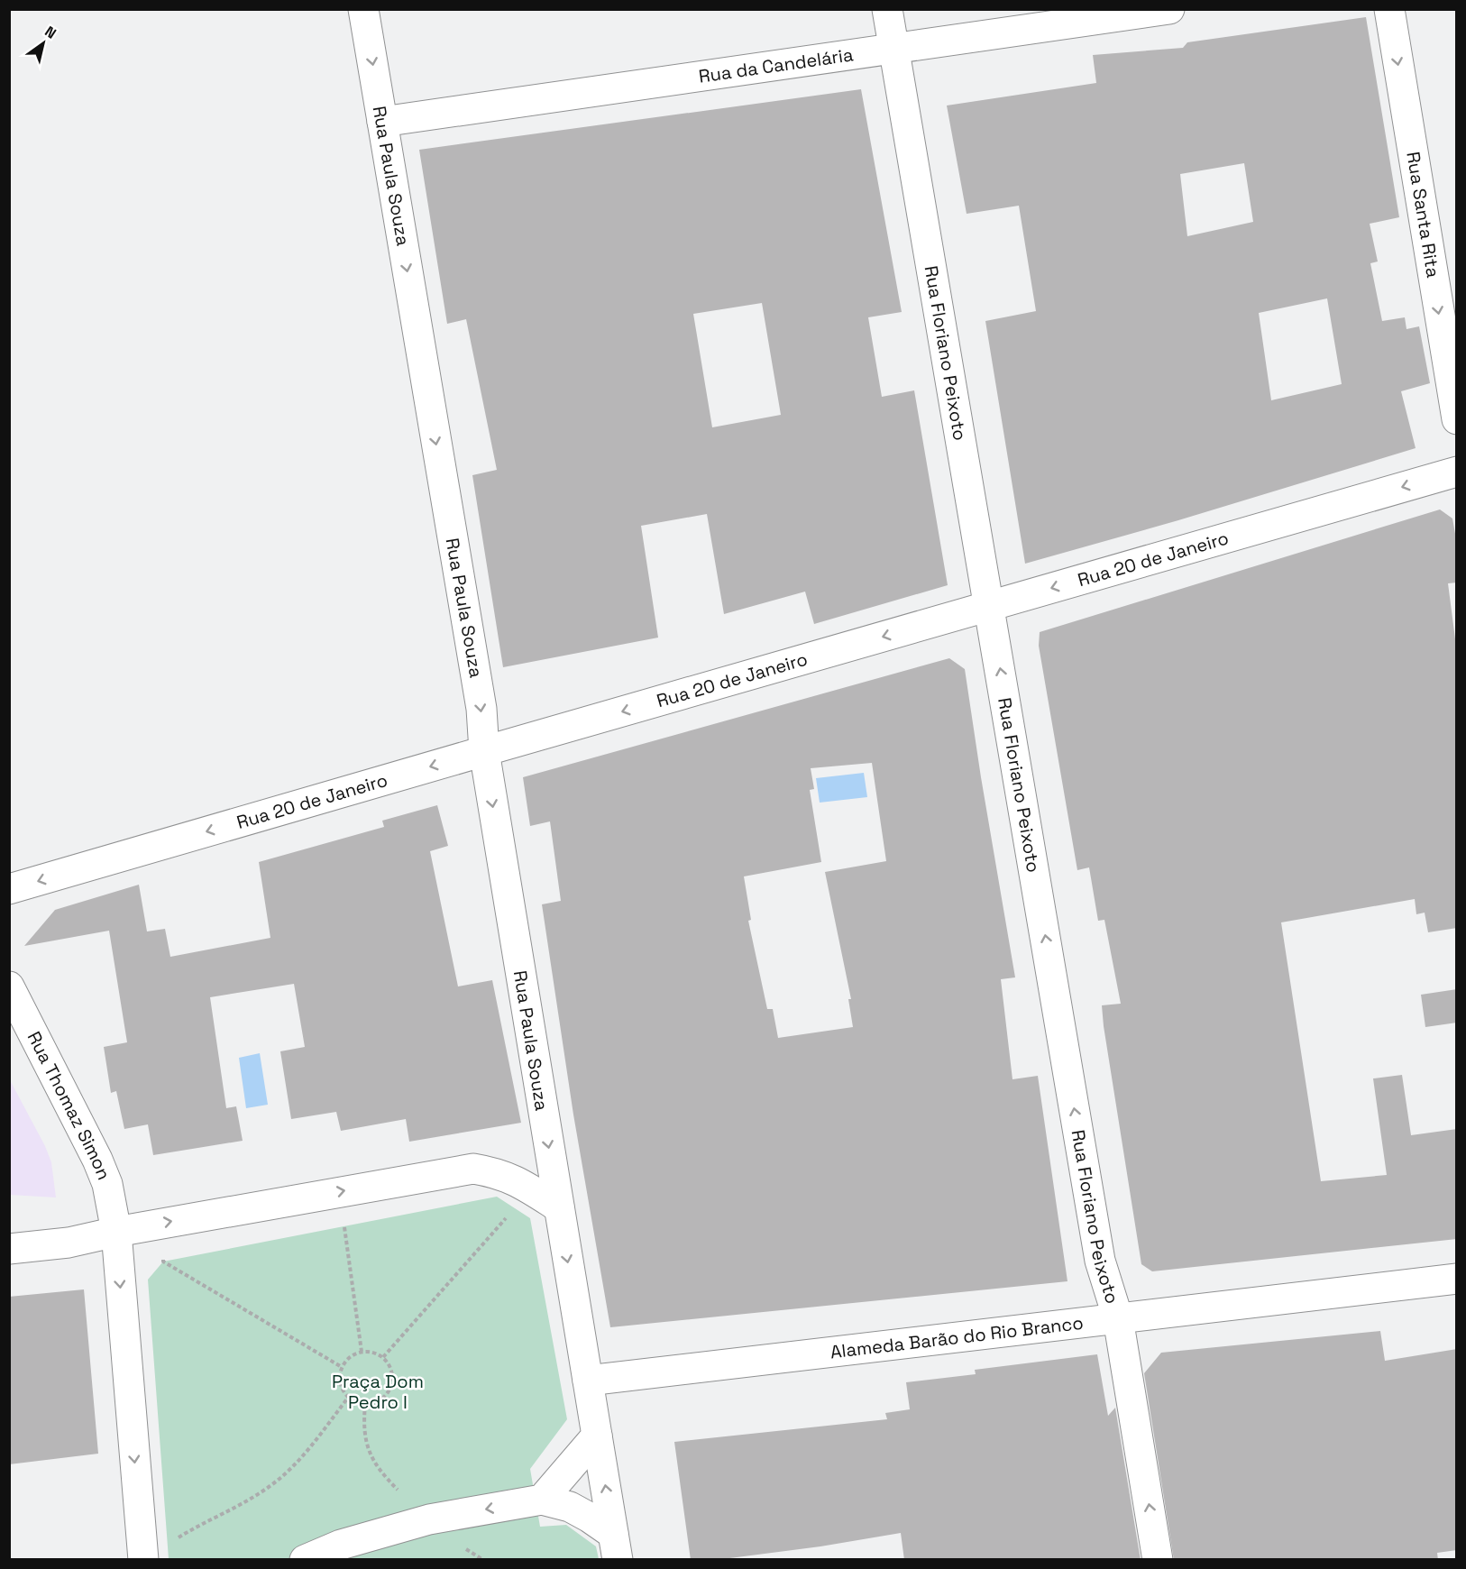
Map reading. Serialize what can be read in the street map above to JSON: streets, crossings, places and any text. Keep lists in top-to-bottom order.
{
  "streets": {
    "street": [
      "Rua da Candelária",
      "Rua Paula Souza",
      "Rua Santa Rita",
      "Rua Floriano Peixoto",
      "Rua 20 de Janeiro",
      "Rua Thomaz Simon",
      "Alameda Barão do Rio Branco"
    ]
  },
  "crossings": [
    ["Rua da Candelária", "Rua Paula Souza"],
    ["Rua da Candelária", "Rua Floriano Peixoto"],
    ["Rua Paula Souza", "Rua 20 de Janeiro"],
    ["Rua Floriano Peixoto", "Rua 20 de Janeiro"],
    ["Rua Floriano Peixoto", "Alameda Barão do Rio Branco"]
  ],
  "one_way": [
    "Rua Paula Souza",
    "Rua Santa Rita",
    "Rua Floriano Peixoto",
    "Rua 20 de Janeiro"
  ],
  "parks": ["Praça Dom Pedro I"],
  "north": "top right"
}
